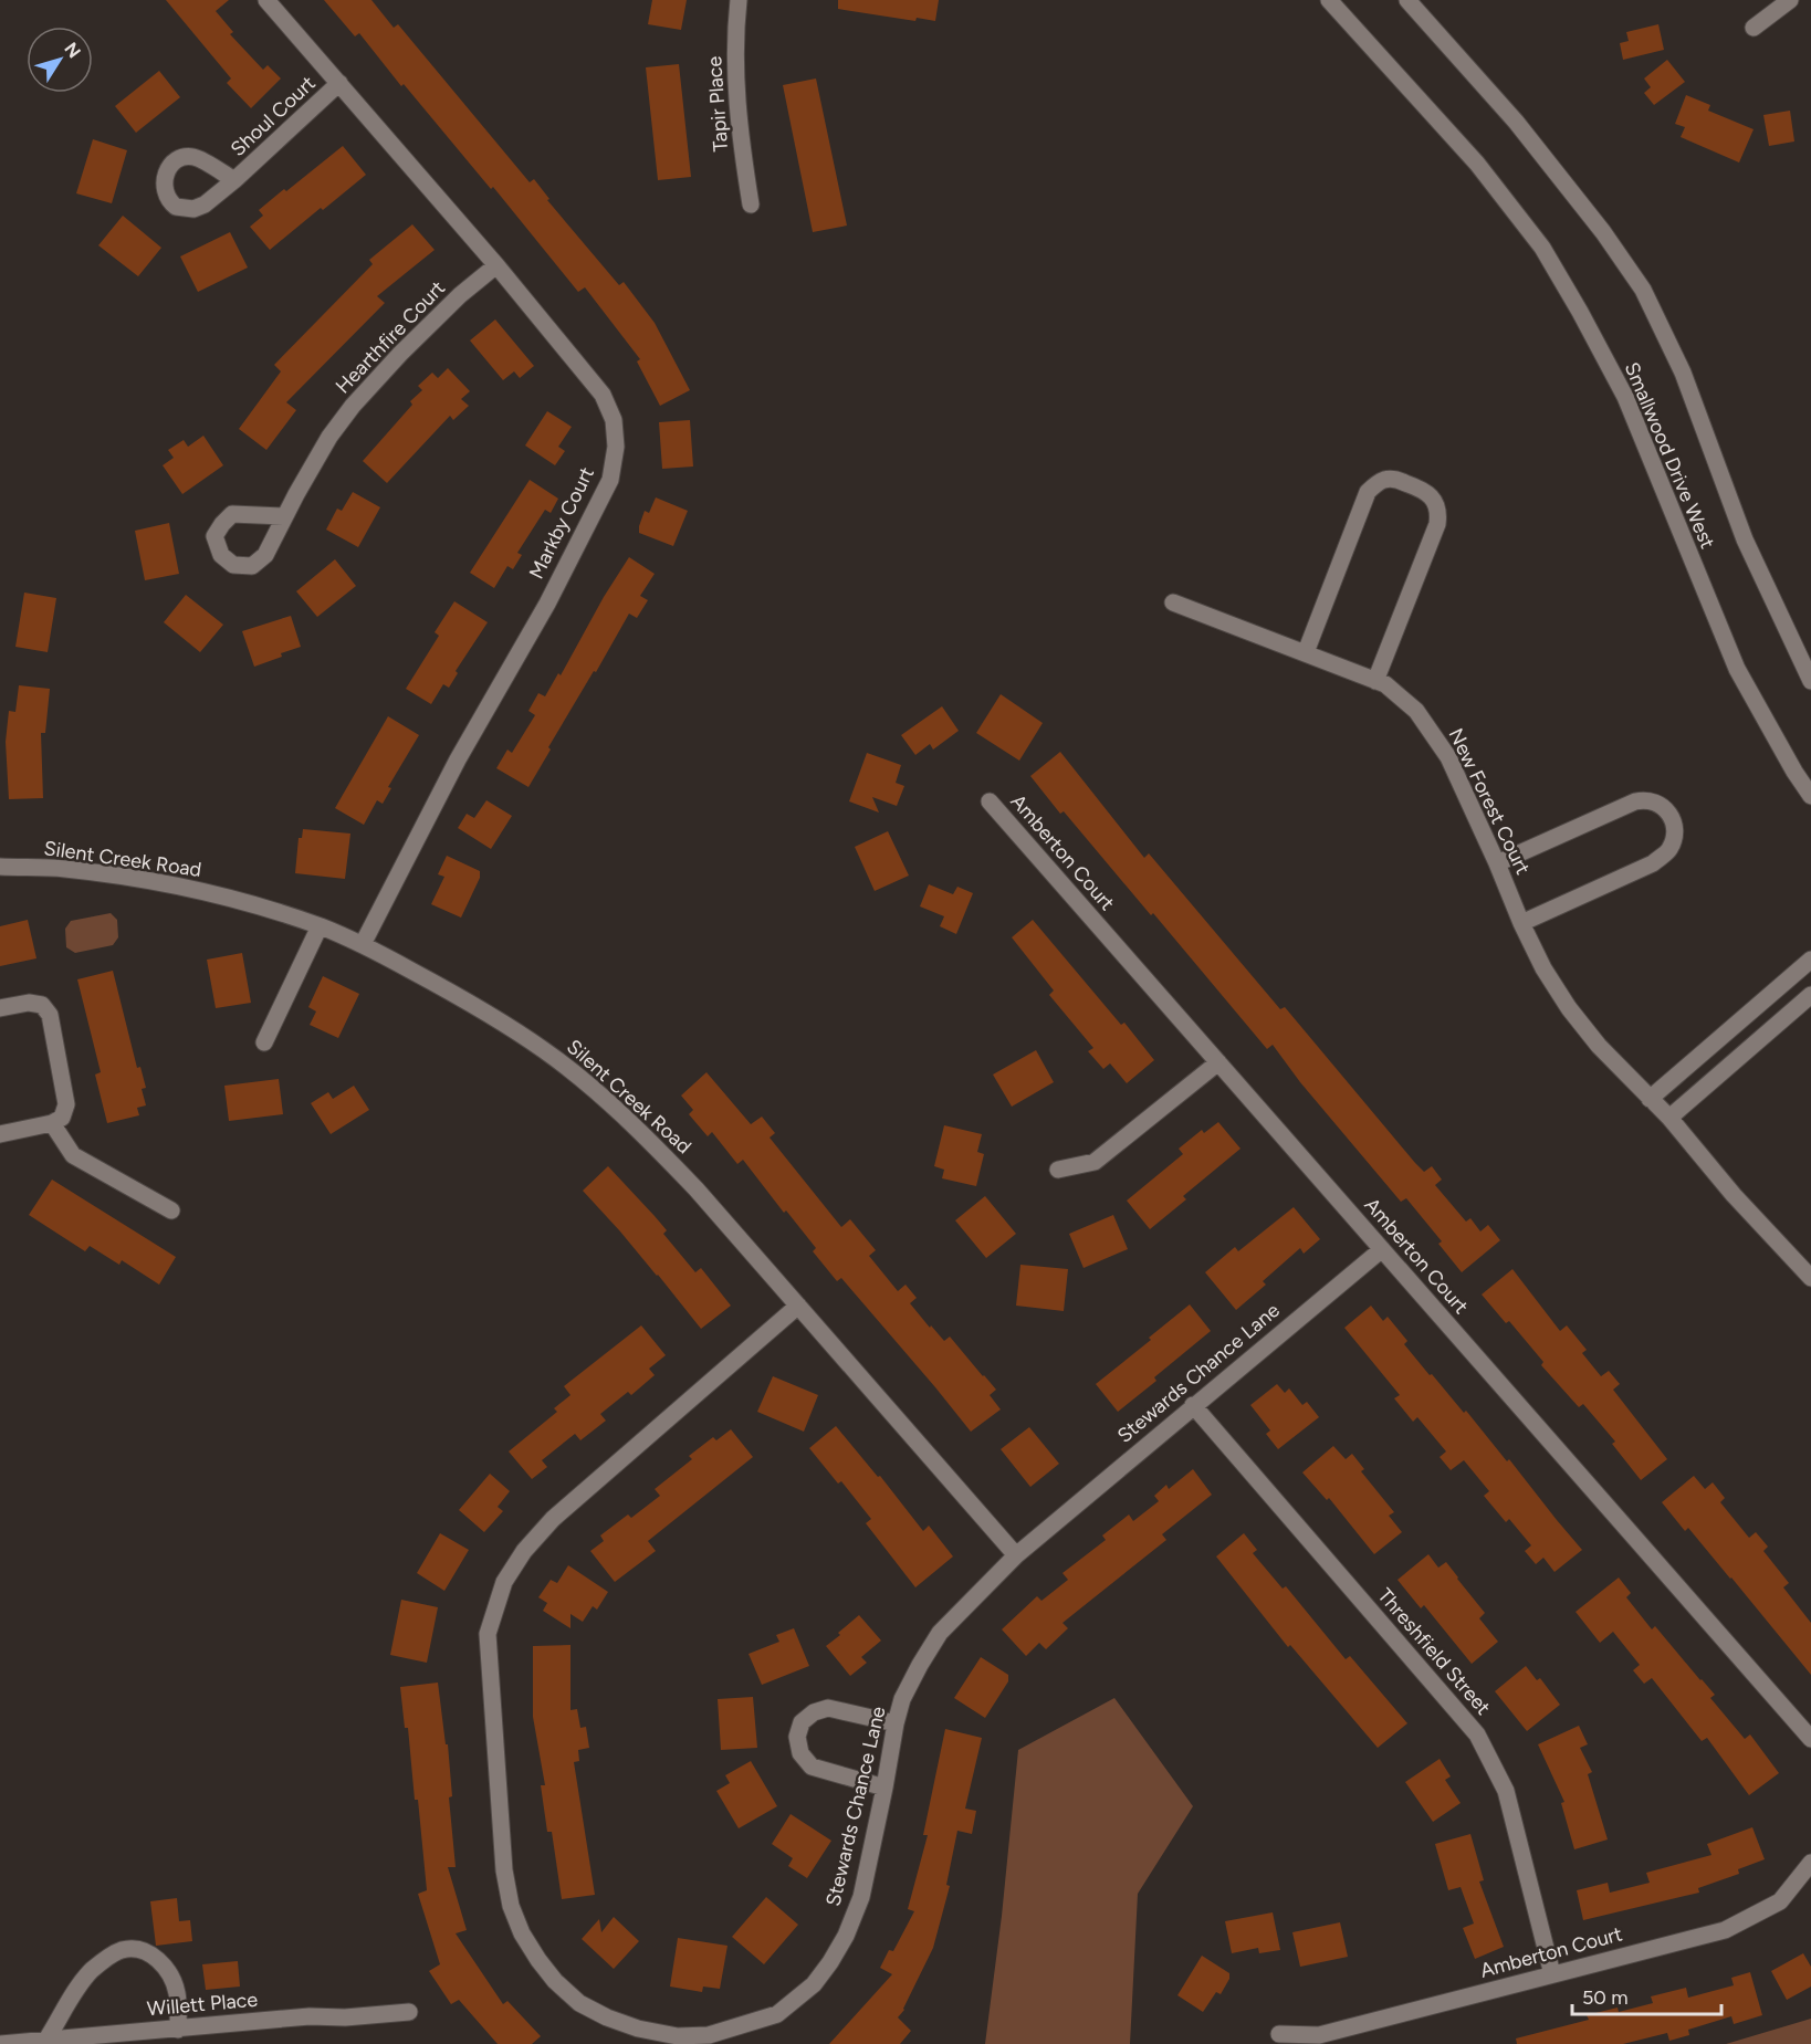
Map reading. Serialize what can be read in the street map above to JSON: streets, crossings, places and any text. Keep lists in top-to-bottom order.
{
  "streets": {
    "street": [
      "Tapir Place",
      "Shoul Court",
      "Hearthfire Court",
      "Smallwood Drive West",
      "Markby Court",
      "New Forest Court",
      "Amberton Court",
      "Silent Creek Road",
      "Stewards Chance Lane",
      "Threshfield Street",
      "Willett Place"
    ]
  },
  "crossings": [
    ["Shoul Court", "Markby Court"],
    ["Hearthfire Court", "Markby Court"],
    ["Markby Court", "Silent Creek Road"],
    ["Amberton Court", "Stewards Chance Lane"],
    ["Amberton Court", "Threshfield Street"],
    ["Silent Creek Road", "Stewards Chance Lane"],
    ["Stewards Chance Lane", "Threshfield Street"]
  ],
  "scale_bar": "50 m",
  "north": "top right"
}
